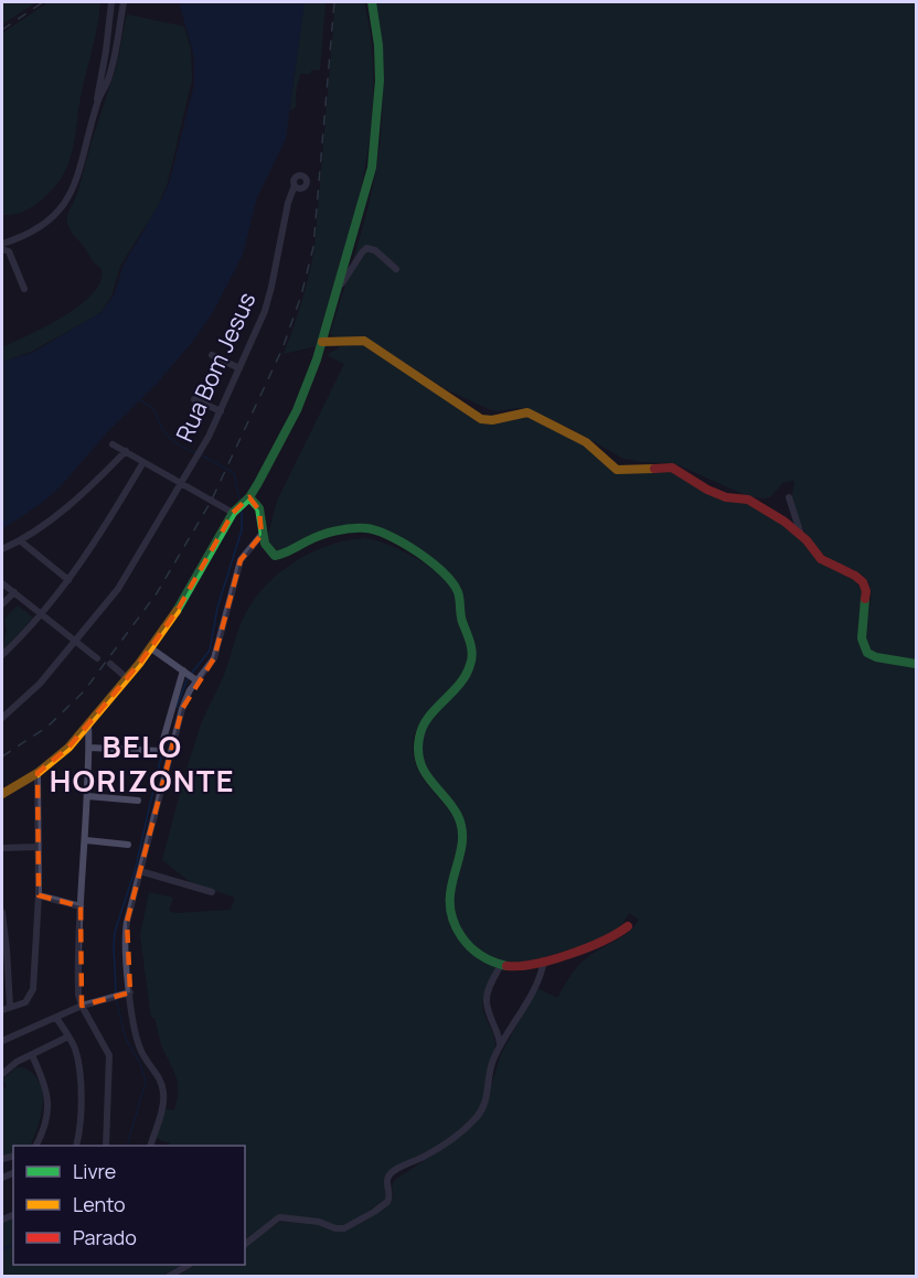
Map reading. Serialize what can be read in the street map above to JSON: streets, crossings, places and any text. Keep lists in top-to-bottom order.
{
  "streets": {
    "street": ["Rua Bom Jesus"]
  },
  "districts": ["BELO HORIZONTE"],
  "legend": ["Livre", "Lento", "Parado"]
}
